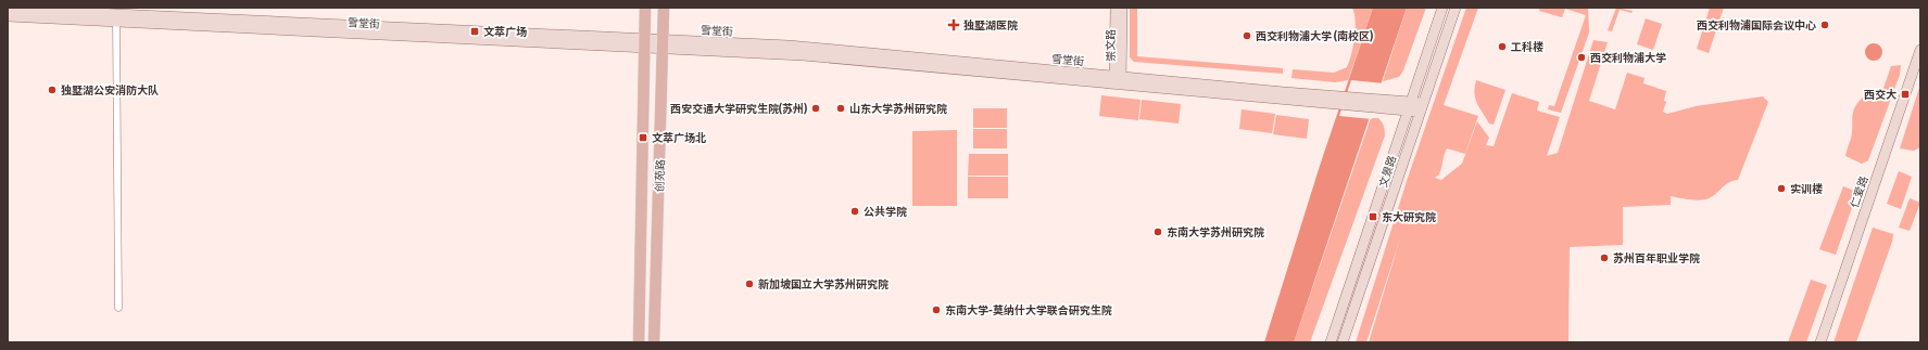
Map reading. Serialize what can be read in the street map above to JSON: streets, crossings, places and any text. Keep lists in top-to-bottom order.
{
  "streets": {
    "main road": [
      "雪堂街",
      "崇文路",
      "文景路",
      "创苑路",
      "仁爱路"
    ]
  },
  "crossings": [
    ["雪堂街", "崇文路"],
    ["雪堂街", "文景路"],
    ["雪堂街", "创苑路"]
  ],
  "places": {
    "health": ["独墅湖医院"],
    "other": [
      "西交利物浦国际会议中心",
      "西交利物浦大学 (南校区)",
      "工科楼",
      "西交利物浦大学",
      "独墅湖公安消防大队",
      "西安交通大学研究生院(苏州)",
      "山东大学苏州研究院",
      "实训楼",
      "公共学院",
      "东南大学苏州研究院",
      "苏州百年职业学院",
      "新加坡国立大学苏州研究院",
      "东南大学-莫纳什大学联合研究生院"
    ],
    "transit": [
      "文萃广场",
      "西交大",
      "文萃广场北",
      "东大研究院"
    ]
  }
}
